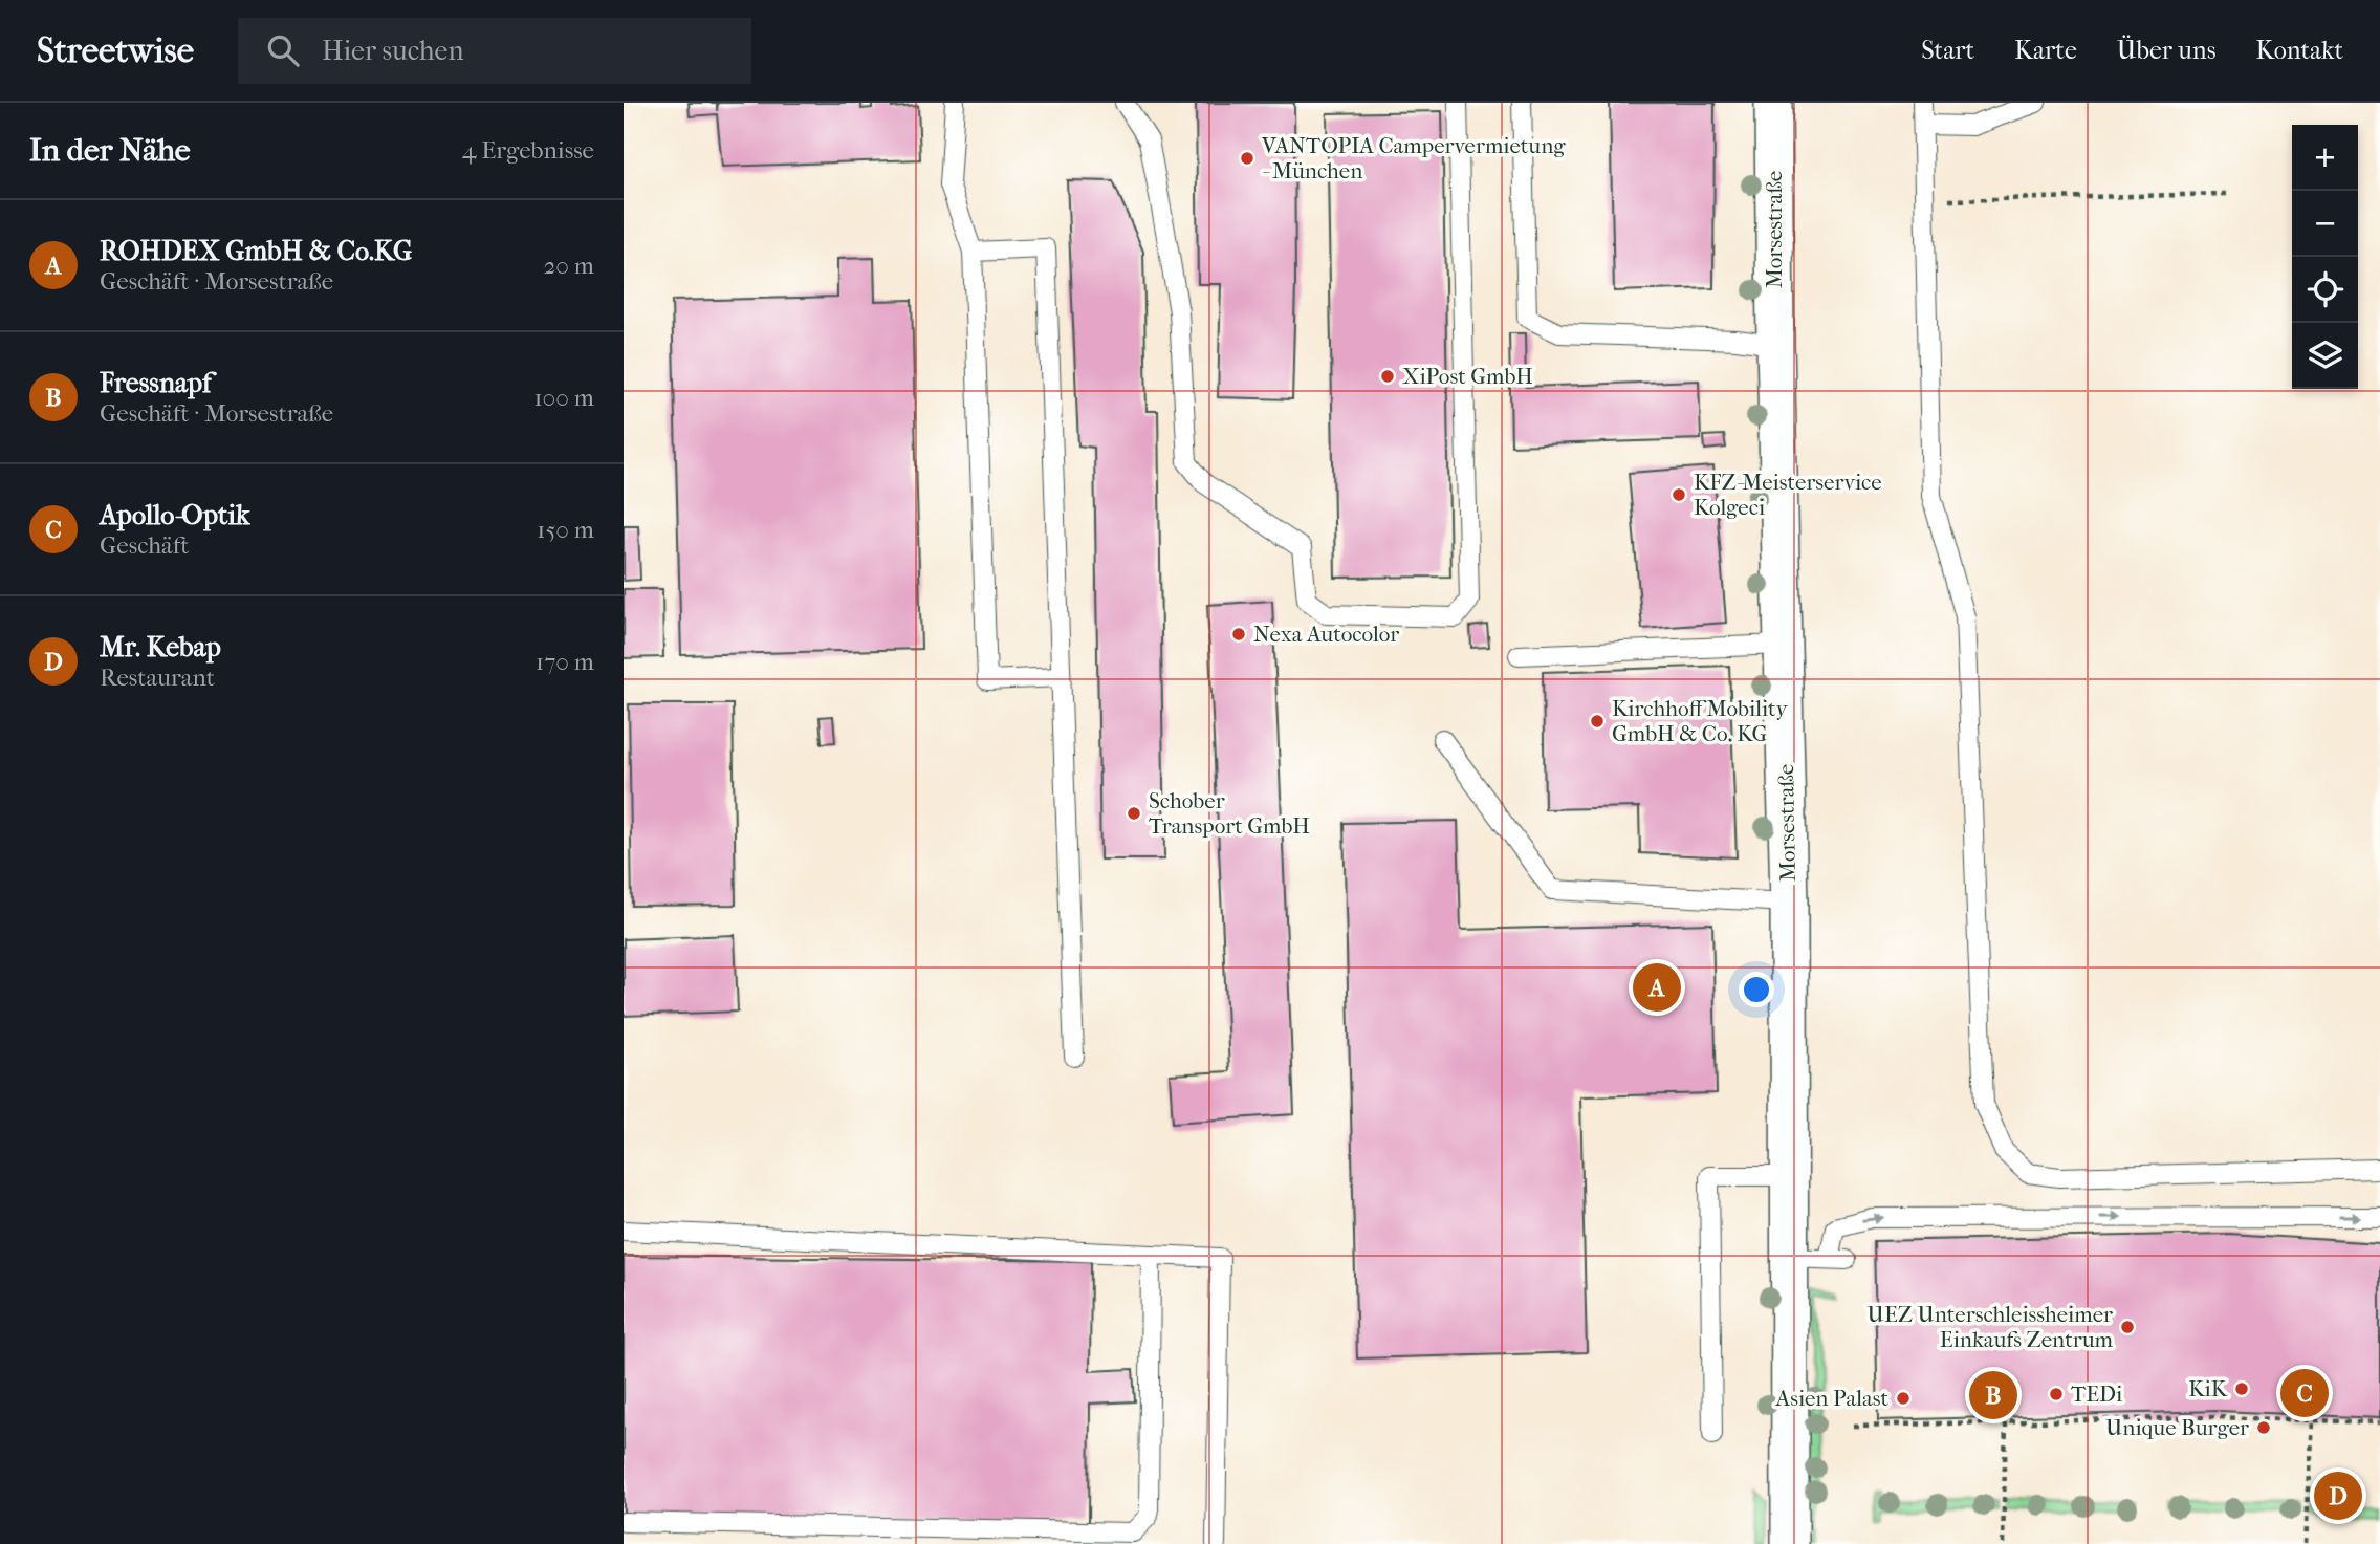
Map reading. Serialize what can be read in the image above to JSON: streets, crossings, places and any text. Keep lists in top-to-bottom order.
{
  "streets": {
    "street": ["Morsestraße"]
  },
  "places": [
    "VANTOPIA Campervermietung - München",
    "XiPost GmbH",
    "KFZ-Meisterservice Kolgeci",
    "Nexa Autocolor",
    "Kirchhoff Mobility GmbH & Co. KG",
    "Schober Transport GmbH",
    "UEZ Unterschleissheimer Einkaufs Zentrum",
    "KiK",
    "TEDi",
    "Asien Palast",
    "Unique Burger"
  ],
  "page": {
    "header": "Streetwise",
    "search": "Hier suchen",
    "nav": [
      "Start",
      "Karte",
      "Über uns",
      "Kontakt"
    ],
    "heading": ["In der Nähe", "4 Ergebnisse"],
    "map_buttons": ["+", "−"],
    "list": [
      {
        "mark": "A",
        "name": "ROHDEX GmbH & Co.KG",
        "note": "Geschäft · Morsestraße",
        "value": "20 m"
      },
      {
        "mark": "B",
        "name": "Fressnapf",
        "note": "Geschäft · Morsestraße",
        "value": "100 m"
      },
      {
        "mark": "C",
        "name": "Apollo-Optik",
        "note": "Geschäft",
        "value": "150 m"
      },
      {
        "mark": "D",
        "name": "Mr. Kebap",
        "note": "Restaurant",
        "value": "170 m"
      }
    ],
    "pins": [
      "A",
      "C",
      "B",
      "D"
    ]
  }
}
